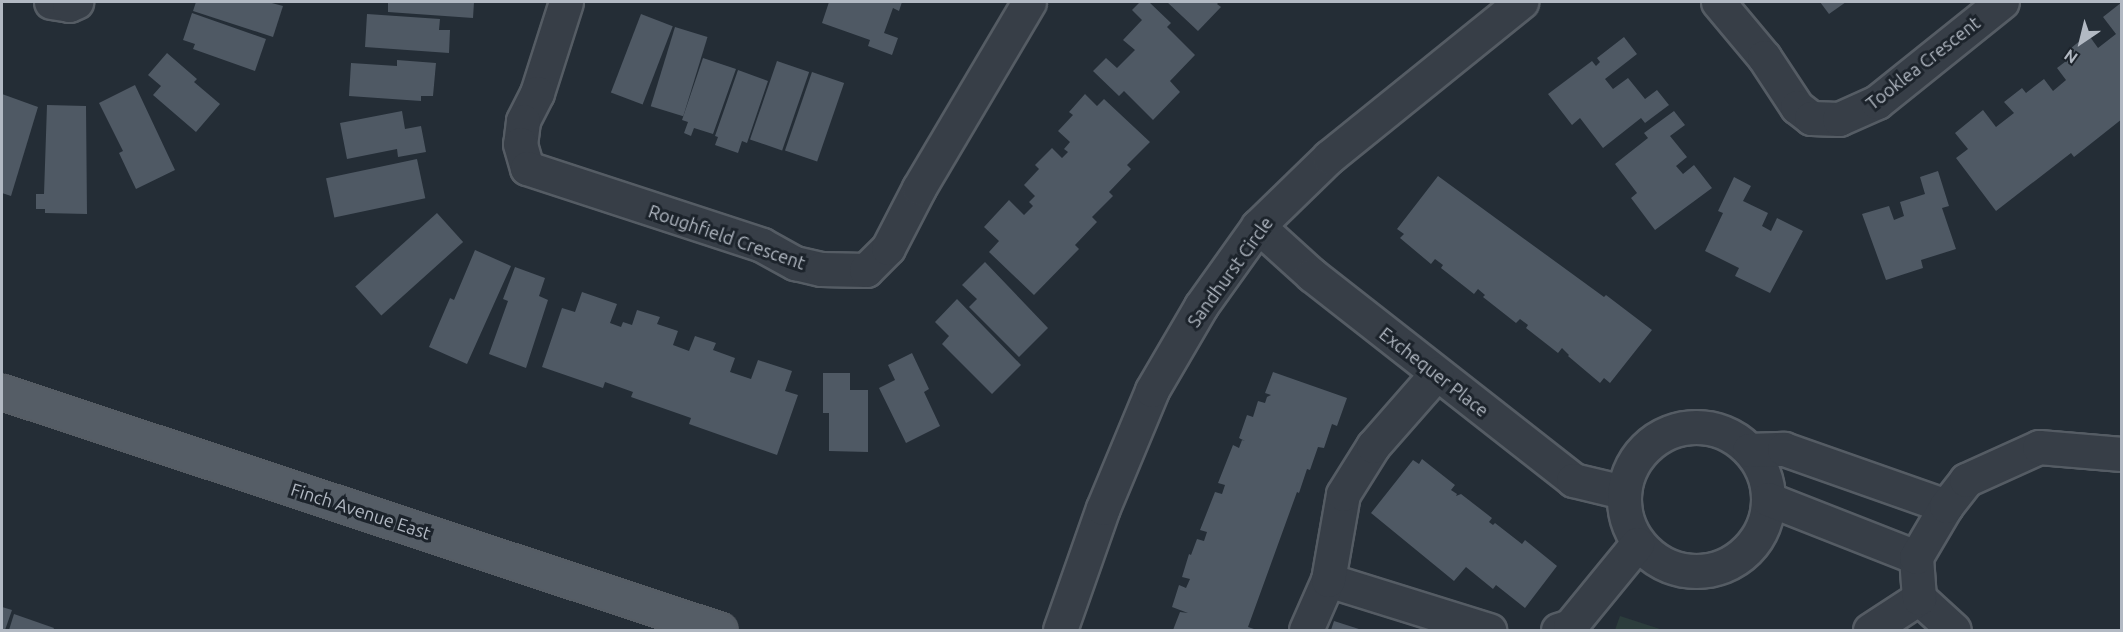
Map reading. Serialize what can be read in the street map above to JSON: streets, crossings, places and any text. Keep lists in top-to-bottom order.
{
  "streets": {
    "main road": ["Finch Avenue East"],
    "street": [
      "Tooklea Crescent",
      "Roughfield Crescent",
      "Sandhurst Circle",
      "Exchequer Place"
    ]
  },
  "crossings": [
    ["Sandhurst Circle", "Exchequer Place"]
  ],
  "north": "bottom left"
}
